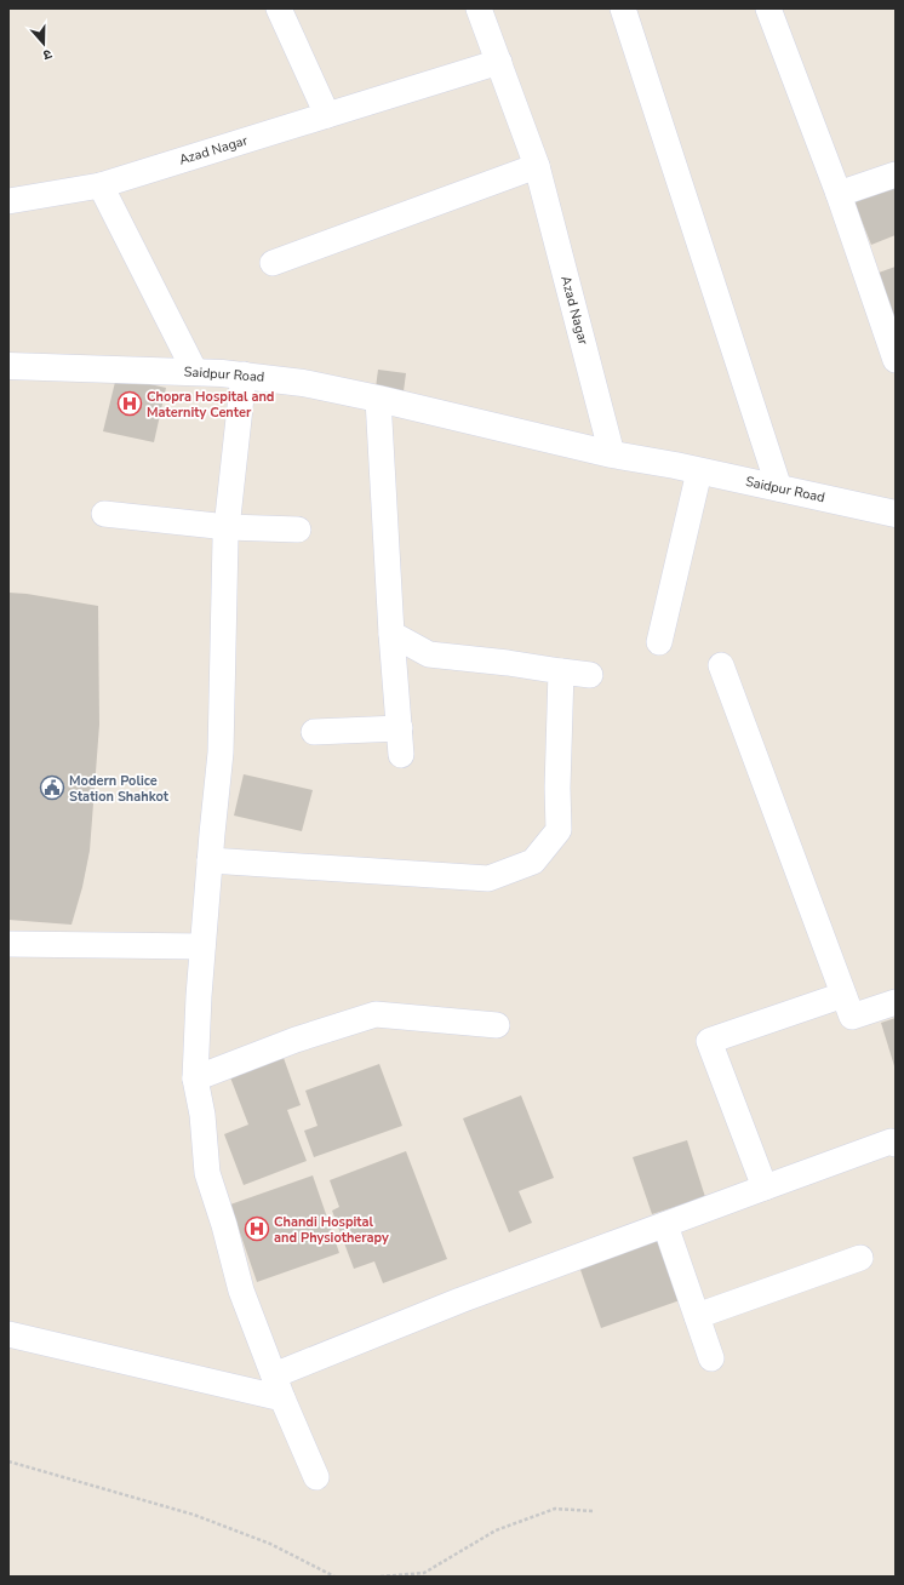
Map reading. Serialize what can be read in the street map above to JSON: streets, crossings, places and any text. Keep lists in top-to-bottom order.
{
  "streets": {
    "street": ["Azad Nagar", "Saidpur Road"]
  },
  "crossings": [
    ["Azad Nagar", "Saidpur Road"]
  ],
  "places": {
    "hospital": ["Chopra Hospital and Maternity Center", "Chandi Hospital and Physiotherapy"],
    "public building": ["Modern Police Station Shahkot"]
  },
  "north": "bottom"
}
